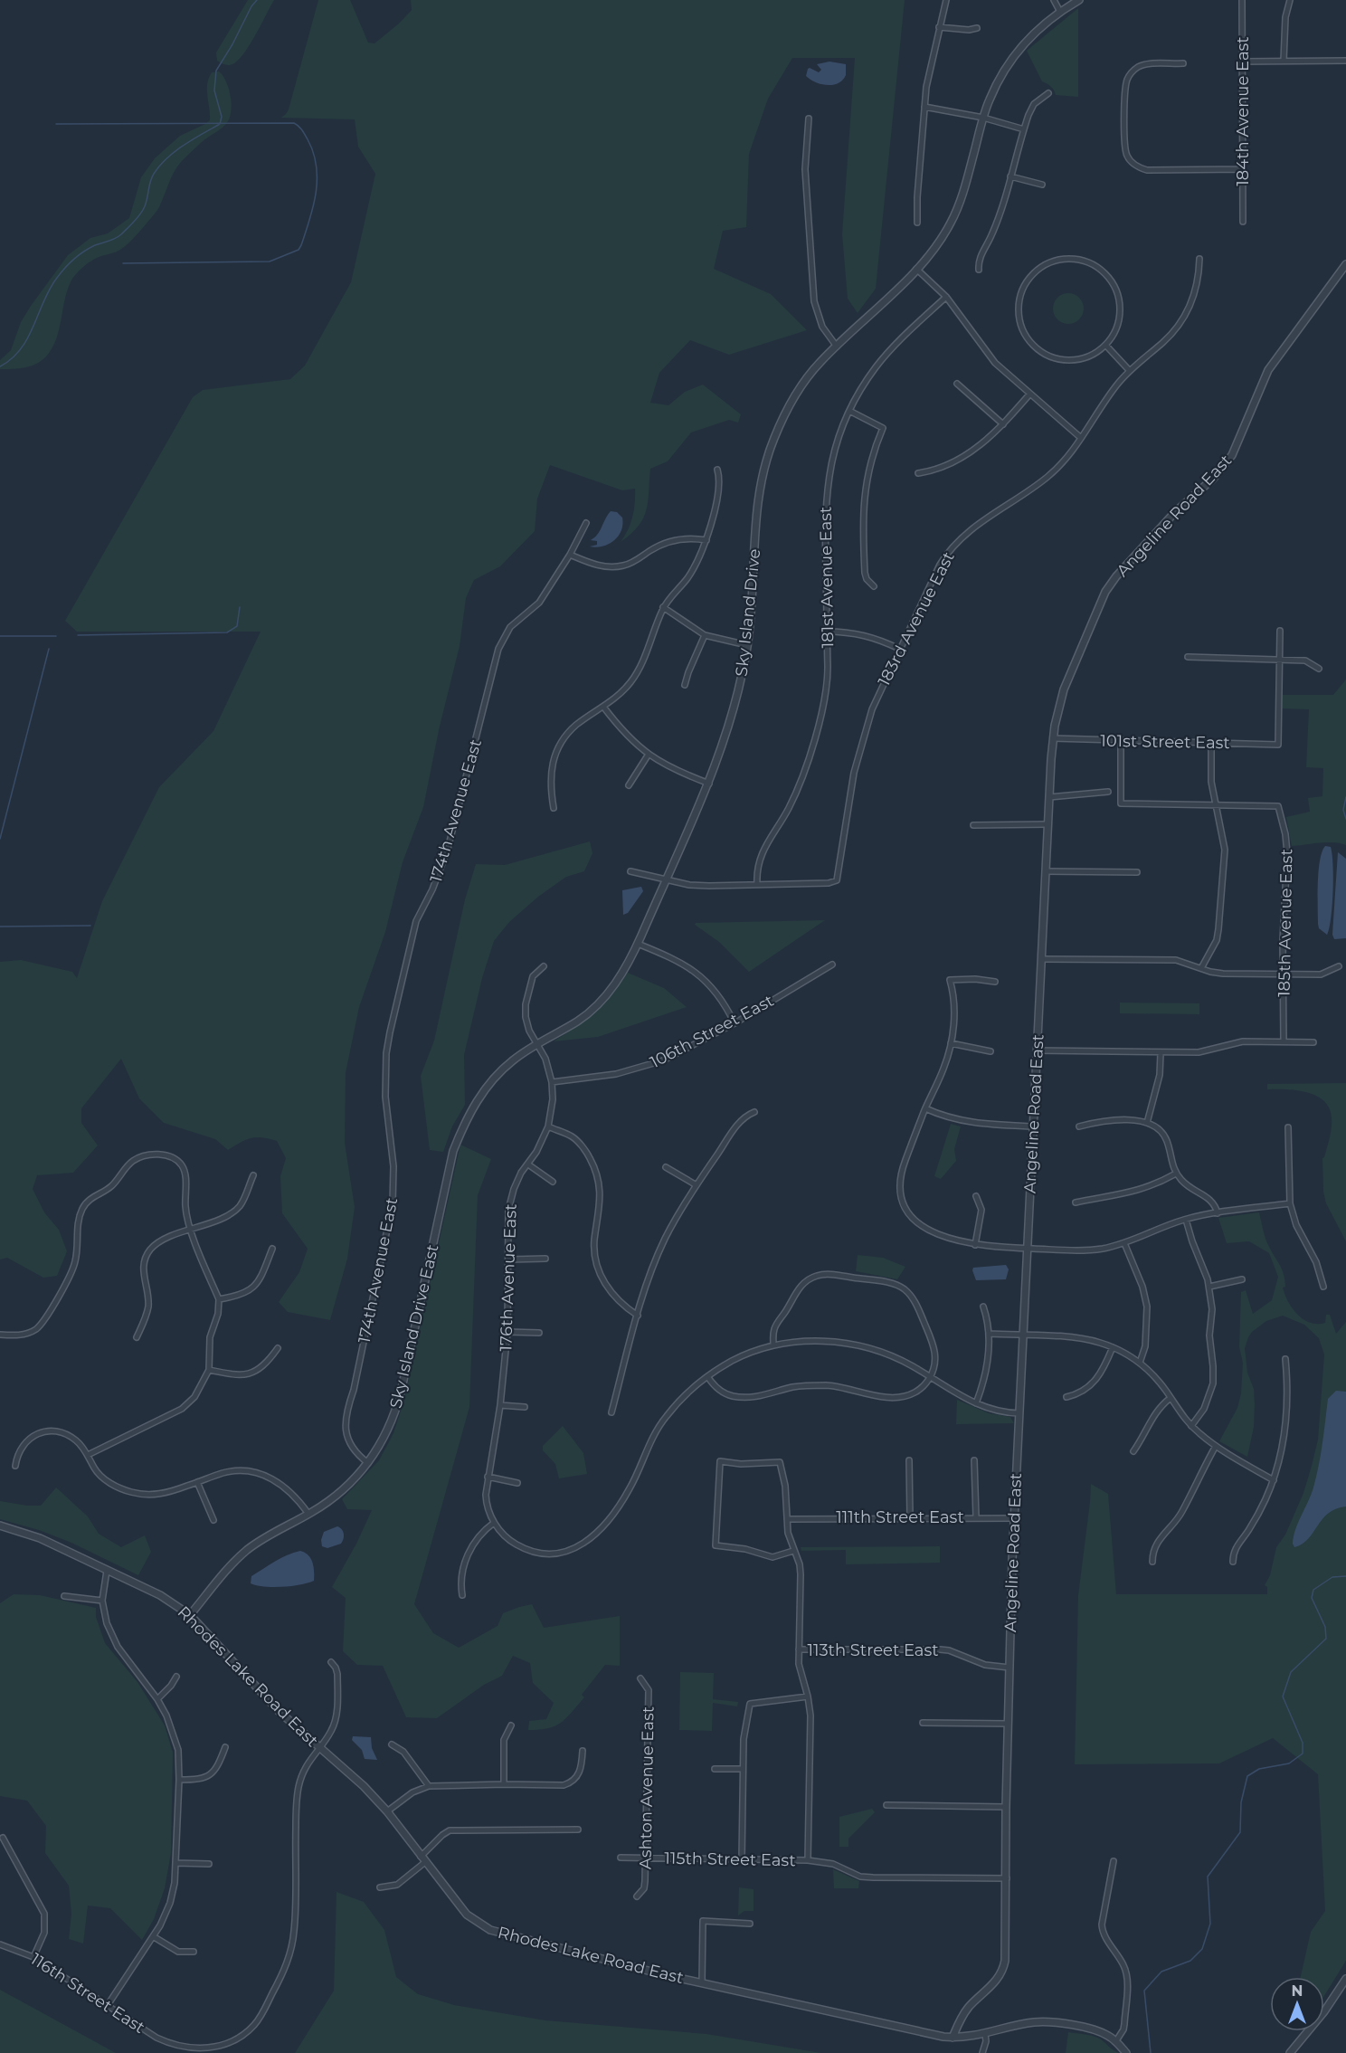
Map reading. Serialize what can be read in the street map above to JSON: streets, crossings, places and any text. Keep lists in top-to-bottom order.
{
  "streets": {
    "street": [
      "184th Avenue East",
      "Angeline Road East",
      "181st Avenue East",
      "Sky Island Drive",
      "183rd Avenue East",
      "101st Street East",
      "174th Avenue East",
      "185th Avenue East",
      "106th Street East",
      "176th Avenue East",
      "Sky Island Drive East",
      "111th Street East",
      "113th Street East",
      "Rhodes Lake Road East",
      "Ashton Avenue East",
      "115th Street East",
      "116th Street East"
    ]
  },
  "crossings": [
    ["Angeline Road East", "101st Street East"],
    ["Angeline Road East", "111th Street East"],
    ["Angeline Road East", "113th Street East"],
    ["Angeline Road East", "Rhodes Lake Road East"],
    ["Angeline Road East", "115th Street East"],
    ["181st Avenue East", "183rd Avenue East"],
    ["Sky Island Drive", "176th Avenue East"],
    ["Sky Island Drive", "Sky Island Drive East"],
    ["174th Avenue East", "Sky Island Drive East"],
    ["106th Street East", "176th Avenue East"],
    ["176th Avenue East", "Sky Island Drive East"],
    ["Sky Island Drive East", "Rhodes Lake Road East"],
    ["Rhodes Lake Road East", "116th Street East"],
    ["Ashton Avenue East", "115th Street East"]
  ],
  "north": "top"
}
